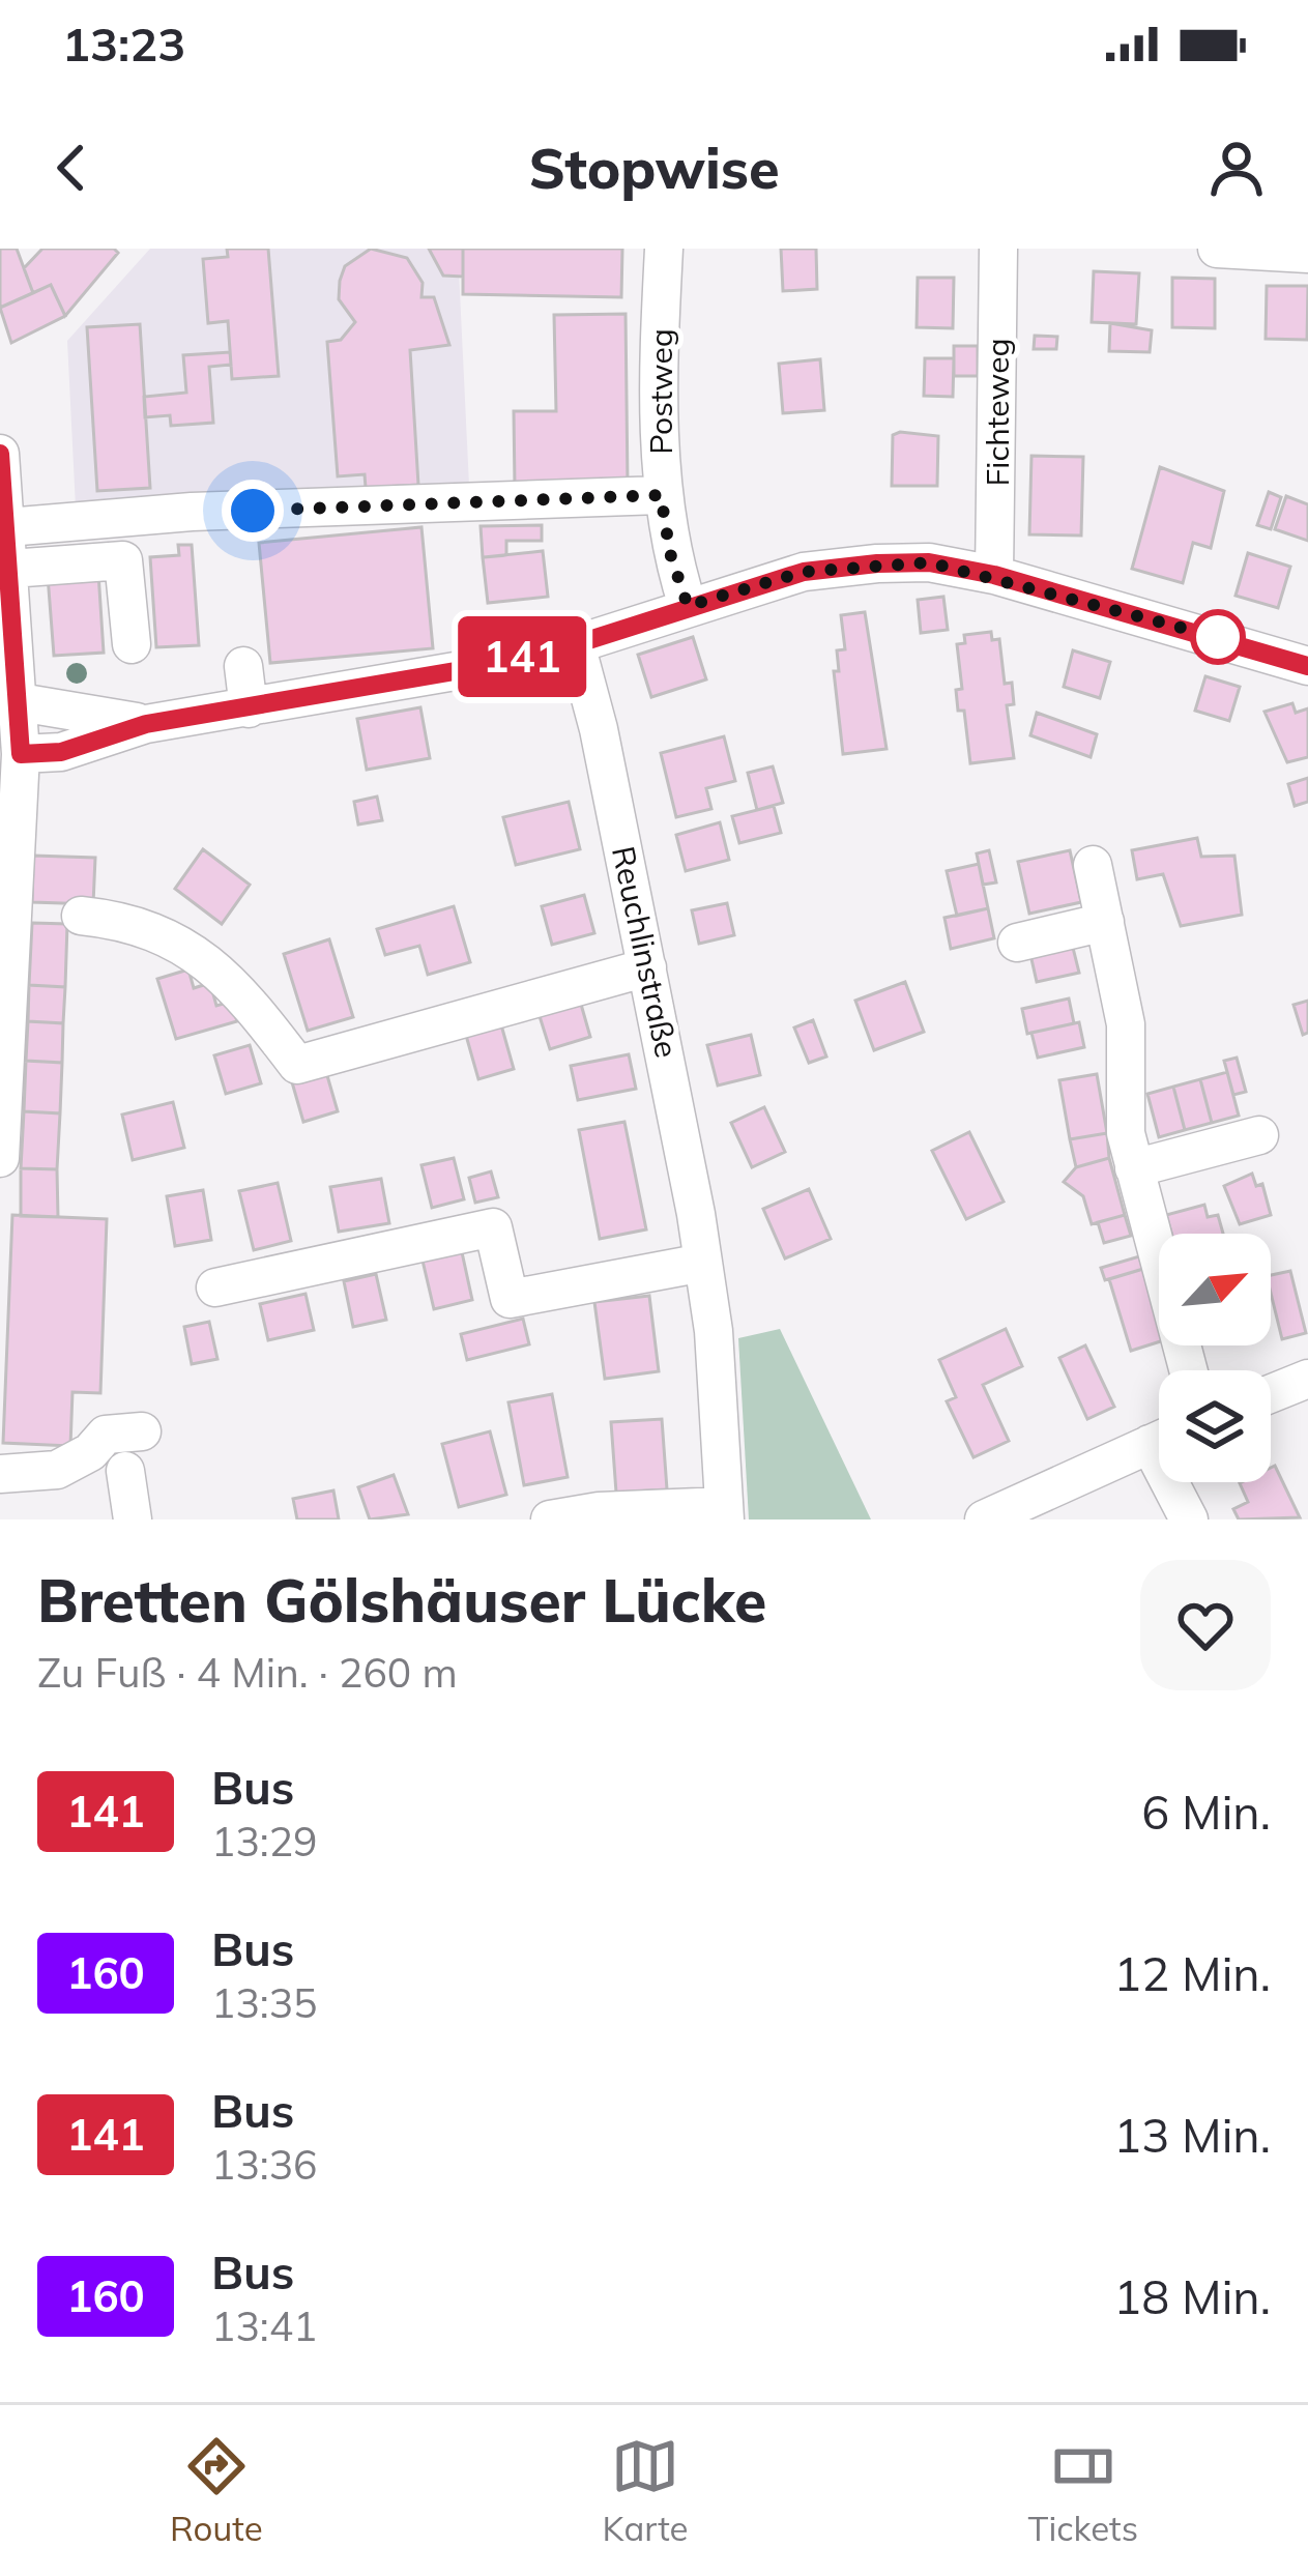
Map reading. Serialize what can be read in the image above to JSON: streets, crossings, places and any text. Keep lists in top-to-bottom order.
{
  "streets": {
    "street": ["Postweg", "Fichteweg", "Reuchlinstraße"]
  },
  "lines": ["bus line 141"],
  "north": "top right",
  "page": {
    "status": "13:23",
    "header": "Stopwise",
    "on_map": "141",
    "heading": ["Bretten Gölshäuser Lücke", "Zu Fuß · 4 Min. · 260 m"],
    "list": [
      {
        "mark": "141",
        "name": "Bus",
        "note": "13:29",
        "value": "6 Min."
      },
      {
        "mark": "160",
        "name": "Bus",
        "note": "13:35",
        "value": "12 Min."
      },
      {
        "mark": "141",
        "name": "Bus",
        "note": "13:36",
        "value": "13 Min."
      },
      {
        "mark": "160",
        "name": "Bus",
        "note": "13:41",
        "value": "18 Min."
      }
    ],
    "tabs": ["Route", "Karte", "Tickets"]
  }
}
